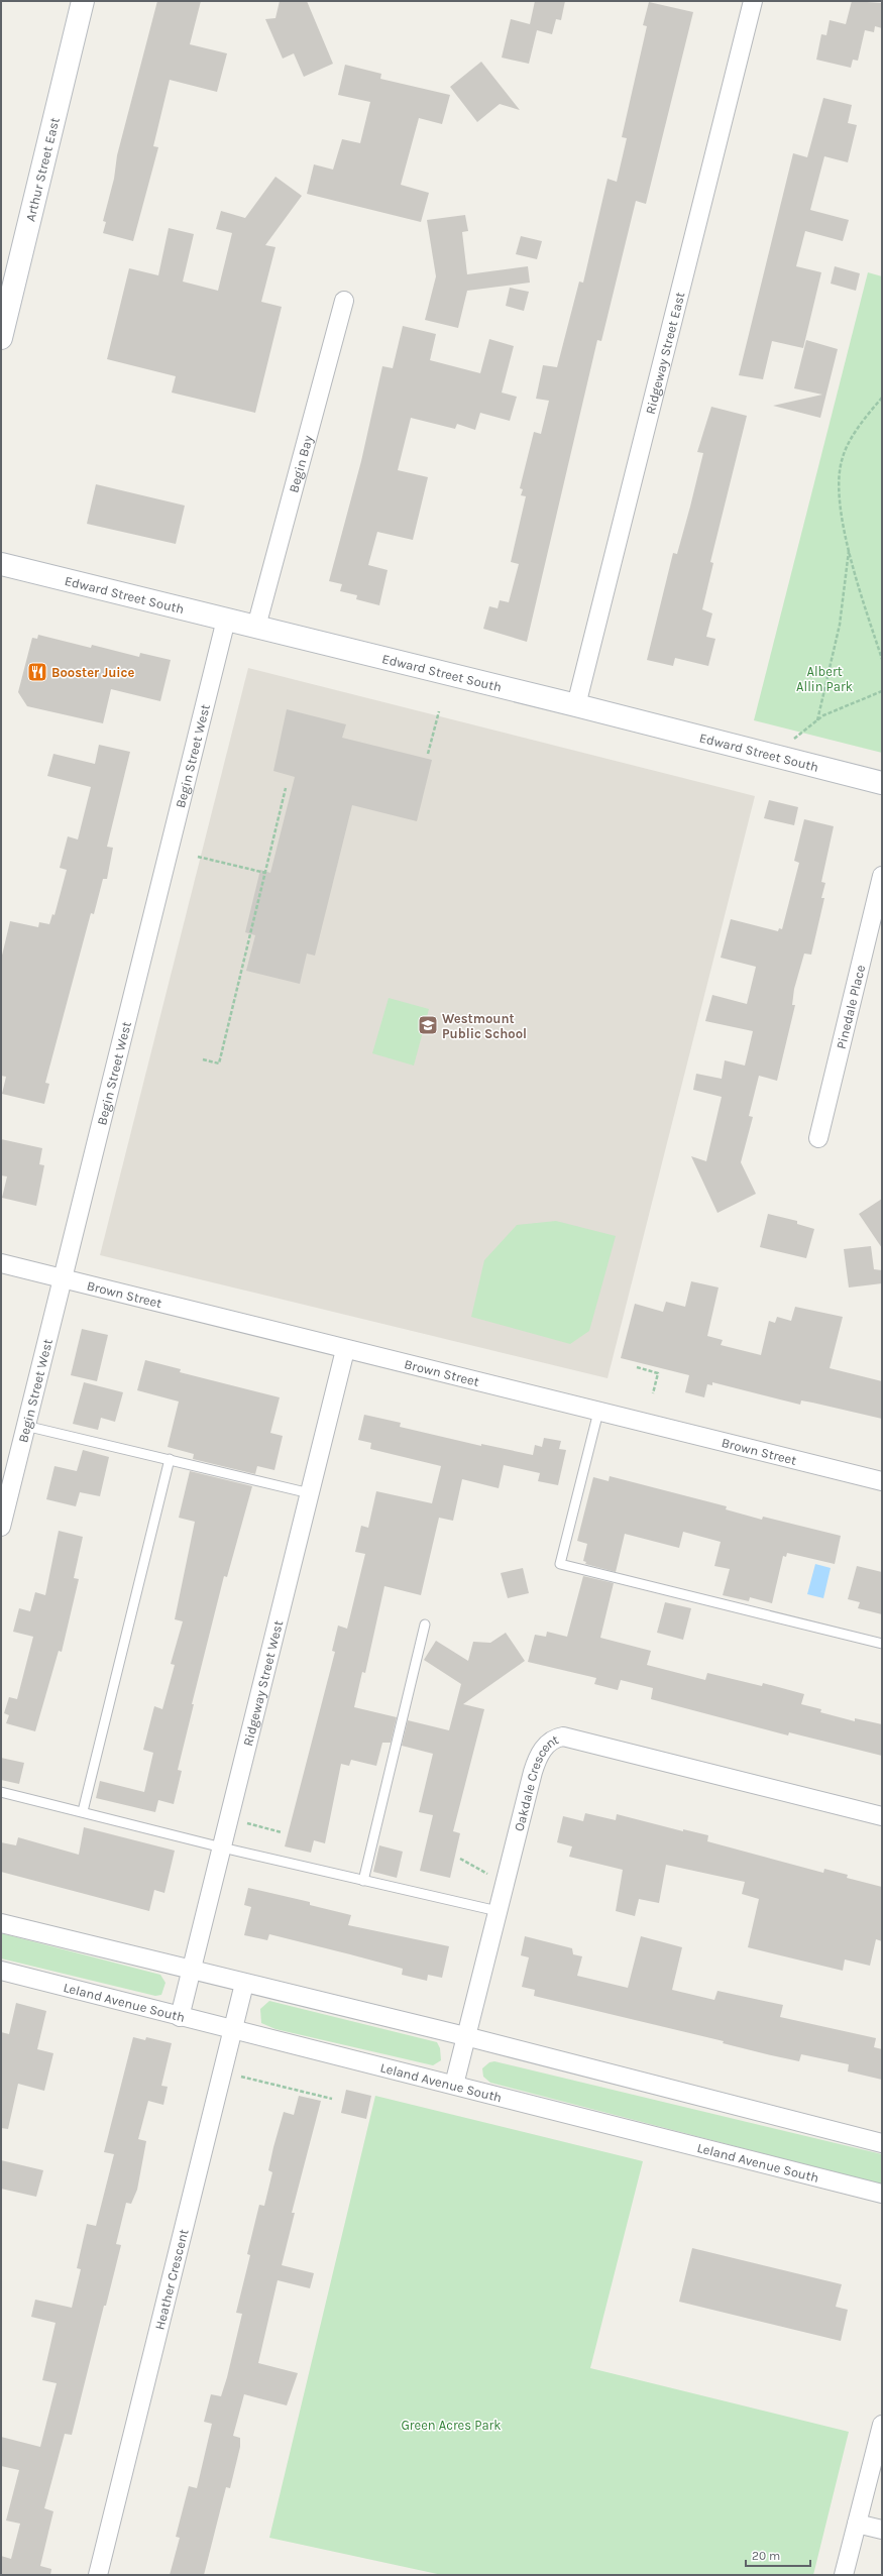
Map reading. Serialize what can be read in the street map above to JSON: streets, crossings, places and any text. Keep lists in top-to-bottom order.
{
  "streets": {
    "main road": ["Arthur Street East", "Edward Street South"],
    "street": [
      "Ridgeway Street East",
      "Begin Bay",
      "Begin Street West",
      "Pinedale Place",
      "Brown Street",
      "Ridgeway Street West",
      "Oakdale Crescent",
      "Leland Avenue South",
      "Heather Crescent"
    ]
  },
  "crossings": [
    ["Ridgeway Street East", "Edward Street South"],
    ["Begin Bay", "Edward Street South"],
    ["Edward Street South", "Begin Street West"],
    ["Begin Street West", "Brown Street"],
    ["Brown Street", "Ridgeway Street West"],
    ["Ridgeway Street West", "Leland Avenue South"],
    ["Oakdale Crescent", "Leland Avenue South"],
    ["Leland Avenue South", "Heather Crescent"]
  ],
  "parks": ["Albert Allin Park", "Green Acres Park"],
  "places": {
    "restaurant": ["Booster Juice"],
    "school or university": ["Westmount Public School"]
  },
  "scale_bar": "20 m"
}
